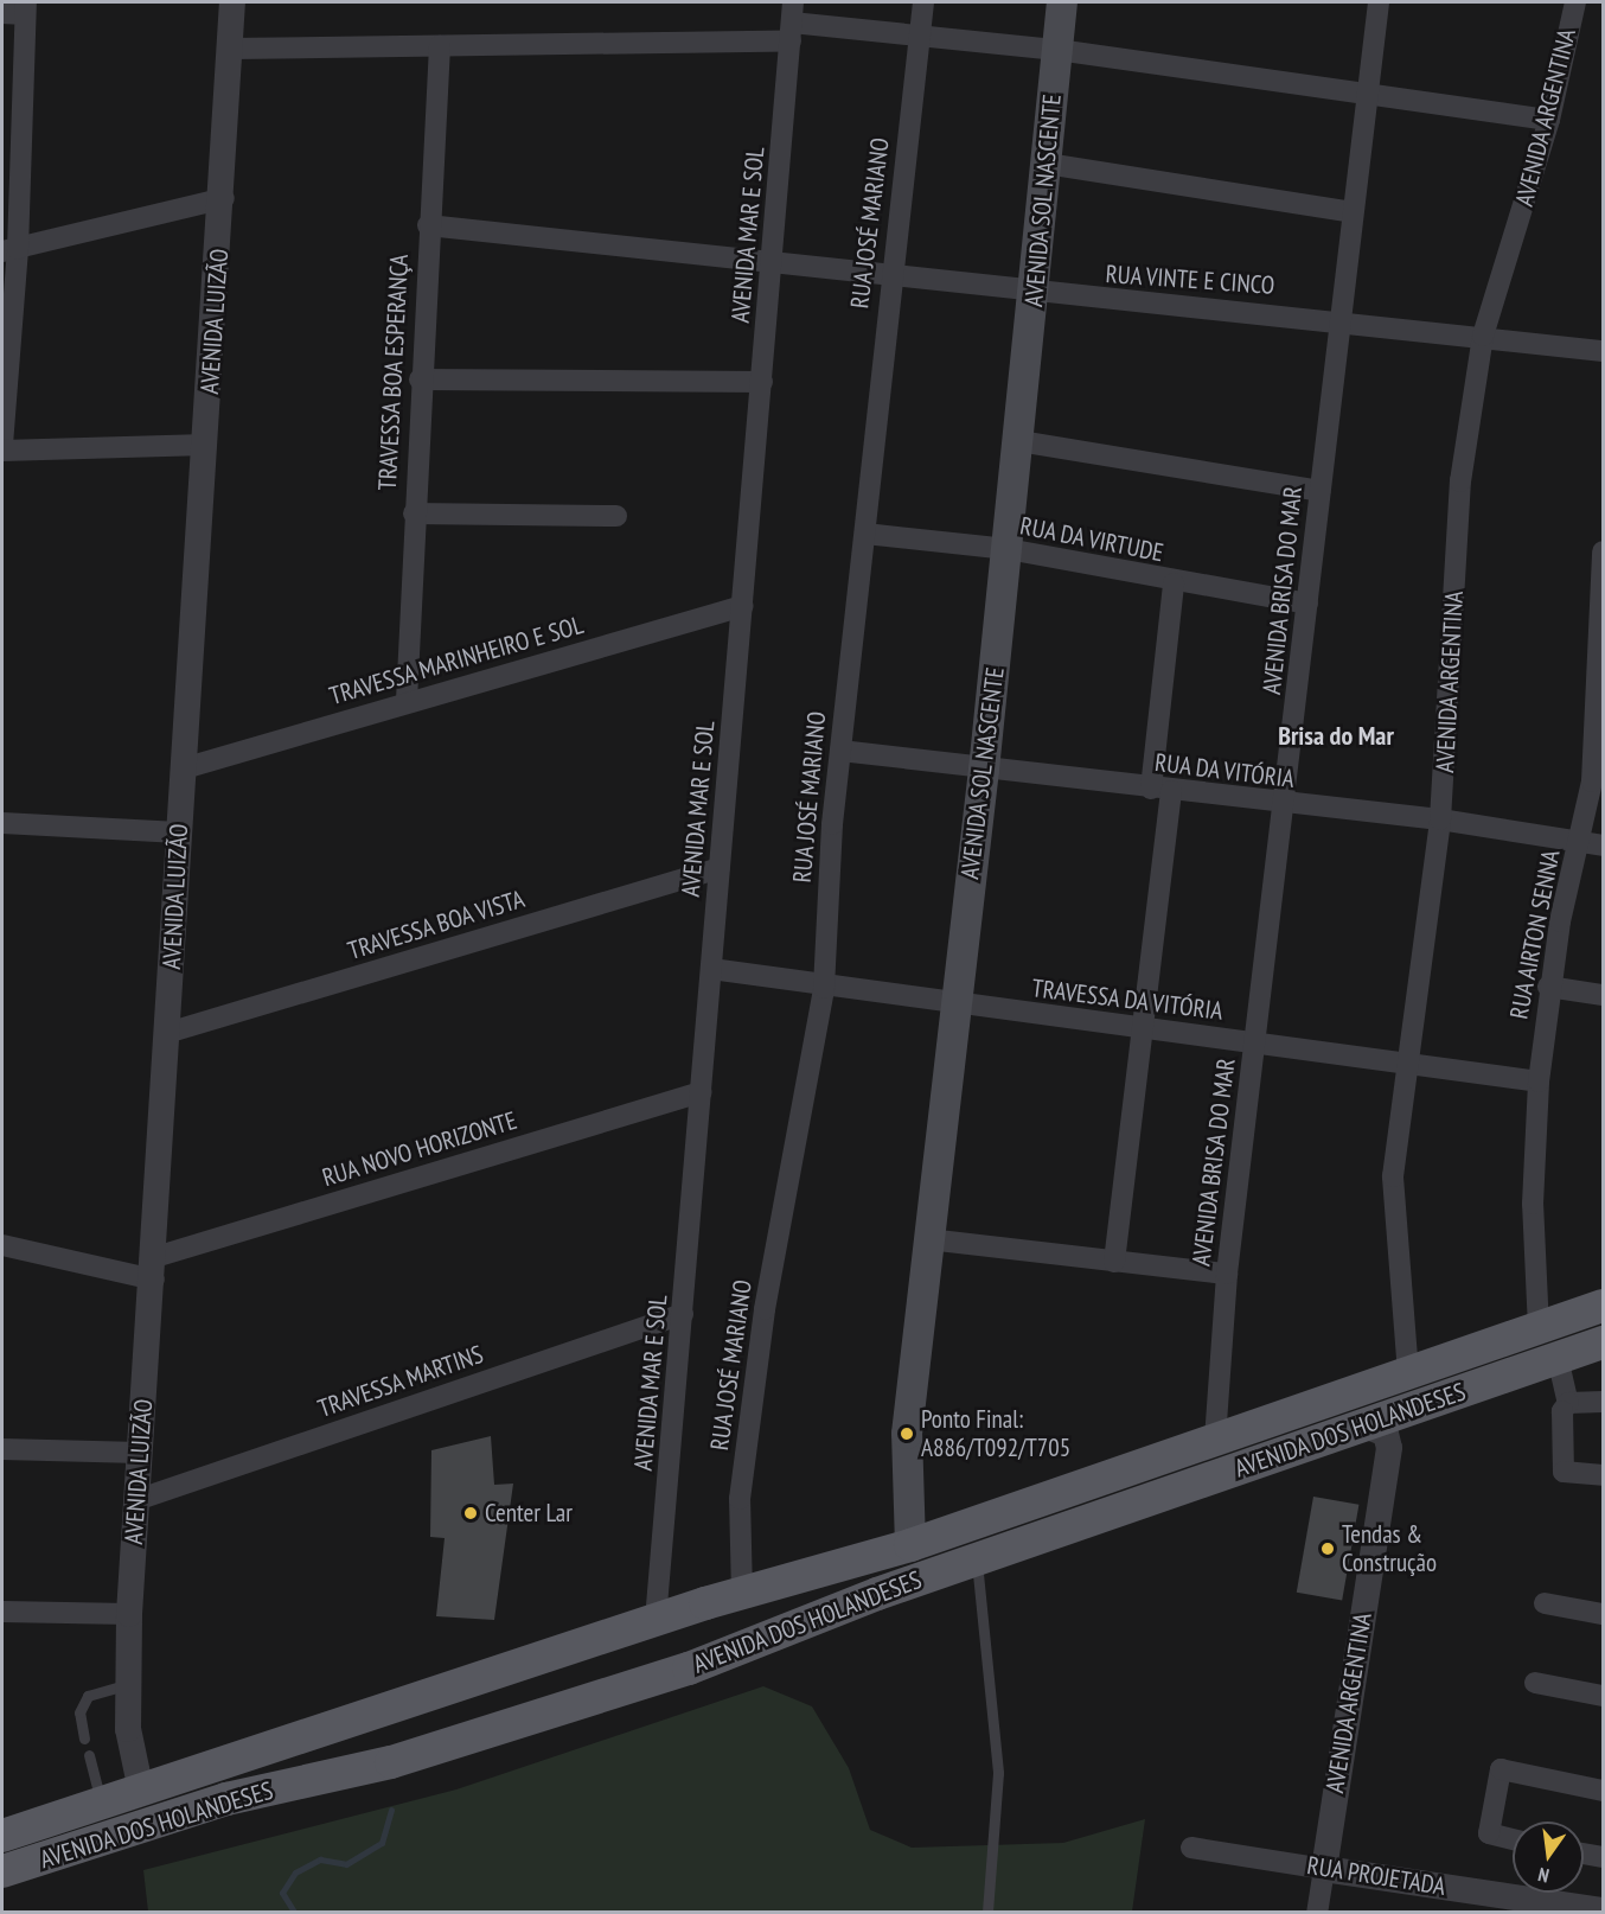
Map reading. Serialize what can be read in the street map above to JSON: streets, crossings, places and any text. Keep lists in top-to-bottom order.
{
  "streets": {
    "main road": ["AVENIDA SOL NASCENTE", "AVENIDA DOS HOLANDESES"],
    "street": [
      "AVENIDA ARGENTINA",
      "RUA JOSÉ MARIANO",
      "AVENIDA MAR E SOL",
      "RUA VINTE E CINCO",
      "AVENIDA LUIZÃO",
      "TRAVESSA BOA ESPERANÇA",
      "RUA DA VIRTUDE",
      "AVENIDA BRISA DO MAR",
      "TRAVESSA MARINHEIRO E SOL",
      "RUA DA VITÓRIA",
      "TRAVESSA BOA VISTA",
      "RUA AIRTON SENNA",
      "TRAVESSA DA VITÓRIA",
      "RUA NOVO HORIZONTE",
      "TRAVESSA MARTINS",
      "RUA PROJETADA"
    ]
  },
  "crossings": [
    ["AVENIDA ARGENTINA", "RUA VINTE E CINCO"],
    ["AVENIDA ARGENTINA", "RUA DA VITÓRIA"],
    ["AVENIDA ARGENTINA", "TRAVESSA DA VITÓRIA"],
    ["AVENIDA ARGENTINA", "AVENIDA DOS HOLANDESES"],
    ["AVENIDA ARGENTINA", "RUA PROJETADA"],
    ["AVENIDA SOL NASCENTE", "RUA VINTE E CINCO"],
    ["AVENIDA SOL NASCENTE", "RUA DA VIRTUDE"],
    ["AVENIDA SOL NASCENTE", "RUA DA VITÓRIA"],
    ["AVENIDA SOL NASCENTE", "TRAVESSA DA VITÓRIA"],
    ["AVENIDA SOL NASCENTE", "AVENIDA DOS HOLANDESES"],
    ["RUA JOSÉ MARIANO", "RUA VINTE E CINCO"],
    ["RUA JOSÉ MARIANO", "RUA DA VIRTUDE"],
    ["RUA JOSÉ MARIANO", "RUA DA VITÓRIA"],
    ["RUA JOSÉ MARIANO", "TRAVESSA DA VITÓRIA"],
    ["RUA JOSÉ MARIANO", "AVENIDA DOS HOLANDESES"],
    ["AVENIDA MAR E SOL", "RUA VINTE E CINCO"],
    ["AVENIDA MAR E SOL", "TRAVESSA MARINHEIRO E SOL"],
    ["AVENIDA MAR E SOL", "TRAVESSA BOA VISTA"],
    ["AVENIDA MAR E SOL", "TRAVESSA DA VITÓRIA"],
    ["AVENIDA MAR E SOL", "RUA NOVO HORIZONTE"],
    ["AVENIDA MAR E SOL", "TRAVESSA MARTINS"],
    ["AVENIDA MAR E SOL", "AVENIDA DOS HOLANDESES"],
    ["RUA VINTE E CINCO", "TRAVESSA BOA ESPERANÇA"],
    ["RUA VINTE E CINCO", "AVENIDA BRISA DO MAR"],
    ["AVENIDA LUIZÃO", "TRAVESSA MARINHEIRO E SOL"],
    ["AVENIDA LUIZÃO", "TRAVESSA BOA VISTA"],
    ["AVENIDA LUIZÃO", "RUA NOVO HORIZONTE"],
    ["AVENIDA LUIZÃO", "TRAVESSA MARTINS"],
    ["AVENIDA LUIZÃO", "AVENIDA DOS HOLANDESES"],
    ["TRAVESSA BOA ESPERANÇA", "TRAVESSA MARINHEIRO E SOL"],
    ["RUA DA VIRTUDE", "AVENIDA BRISA DO MAR"],
    ["AVENIDA BRISA DO MAR", "RUA DA VITÓRIA"],
    ["AVENIDA BRISA DO MAR", "TRAVESSA DA VITÓRIA"],
    ["AVENIDA BRISA DO MAR", "AVENIDA DOS HOLANDESES"],
    ["RUA DA VITÓRIA", "RUA AIRTON SENNA"],
    ["RUA AIRTON SENNA", "TRAVESSA DA VITÓRIA"],
    ["RUA AIRTON SENNA", "AVENIDA DOS HOLANDESES"]
  ],
  "districts": ["Brisa do Mar"],
  "places": ["Ponto Final: A886/T092/T705", "Center Lar", "Tendas & Construção"],
  "north": "bottom"
}
